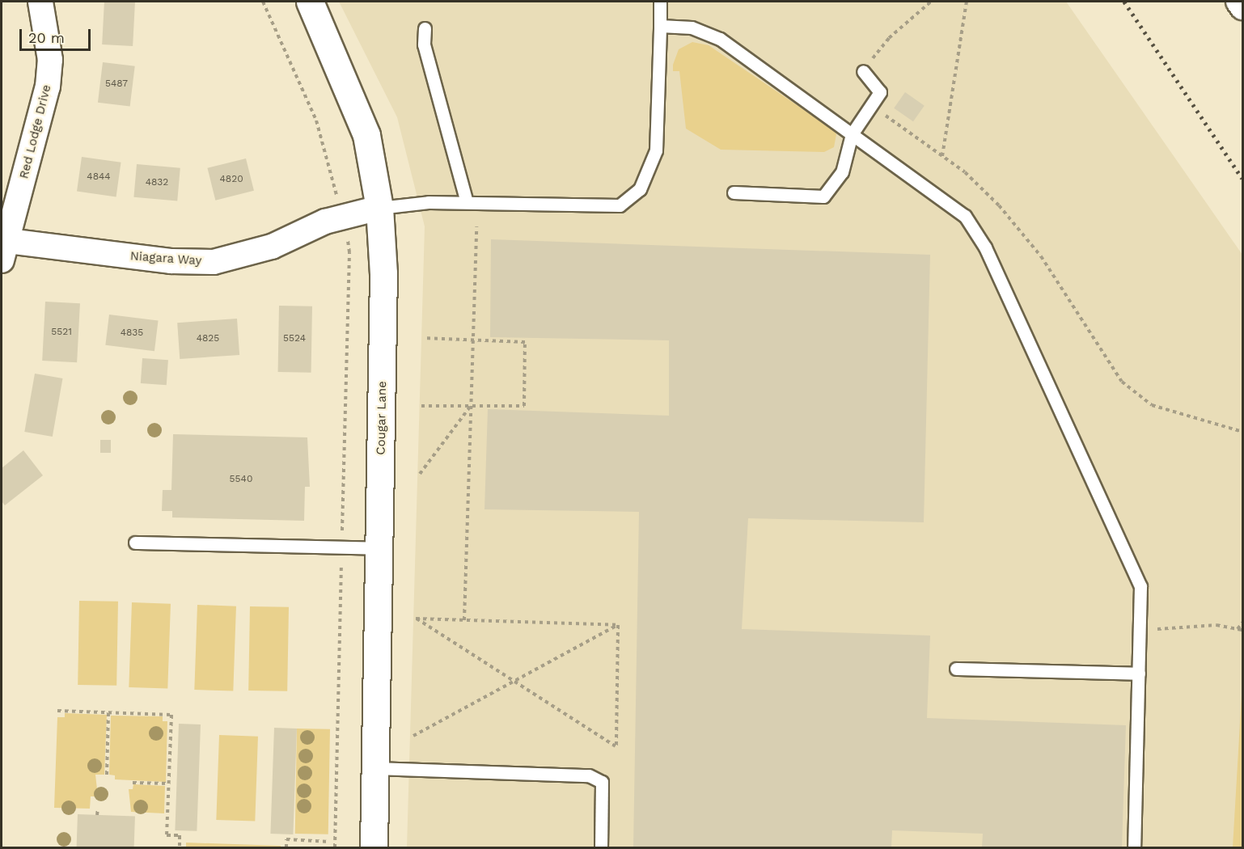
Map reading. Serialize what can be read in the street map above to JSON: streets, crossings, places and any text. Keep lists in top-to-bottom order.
{
  "streets": {
    "main road": ["Cougar Lane"],
    "street": ["Red Lodge Drive", "Niagara Way"]
  },
  "crossings": [
    ["Red Lodge Drive", "Niagara Way"],
    ["Niagara Way", "Cougar Lane"]
  ],
  "house_numbers": [
    "5487",
    "4844",
    "4820",
    "4832",
    "5521",
    "4835",
    "4825",
    "5524",
    "5540"
  ],
  "scale_bar": "20 m"
}
